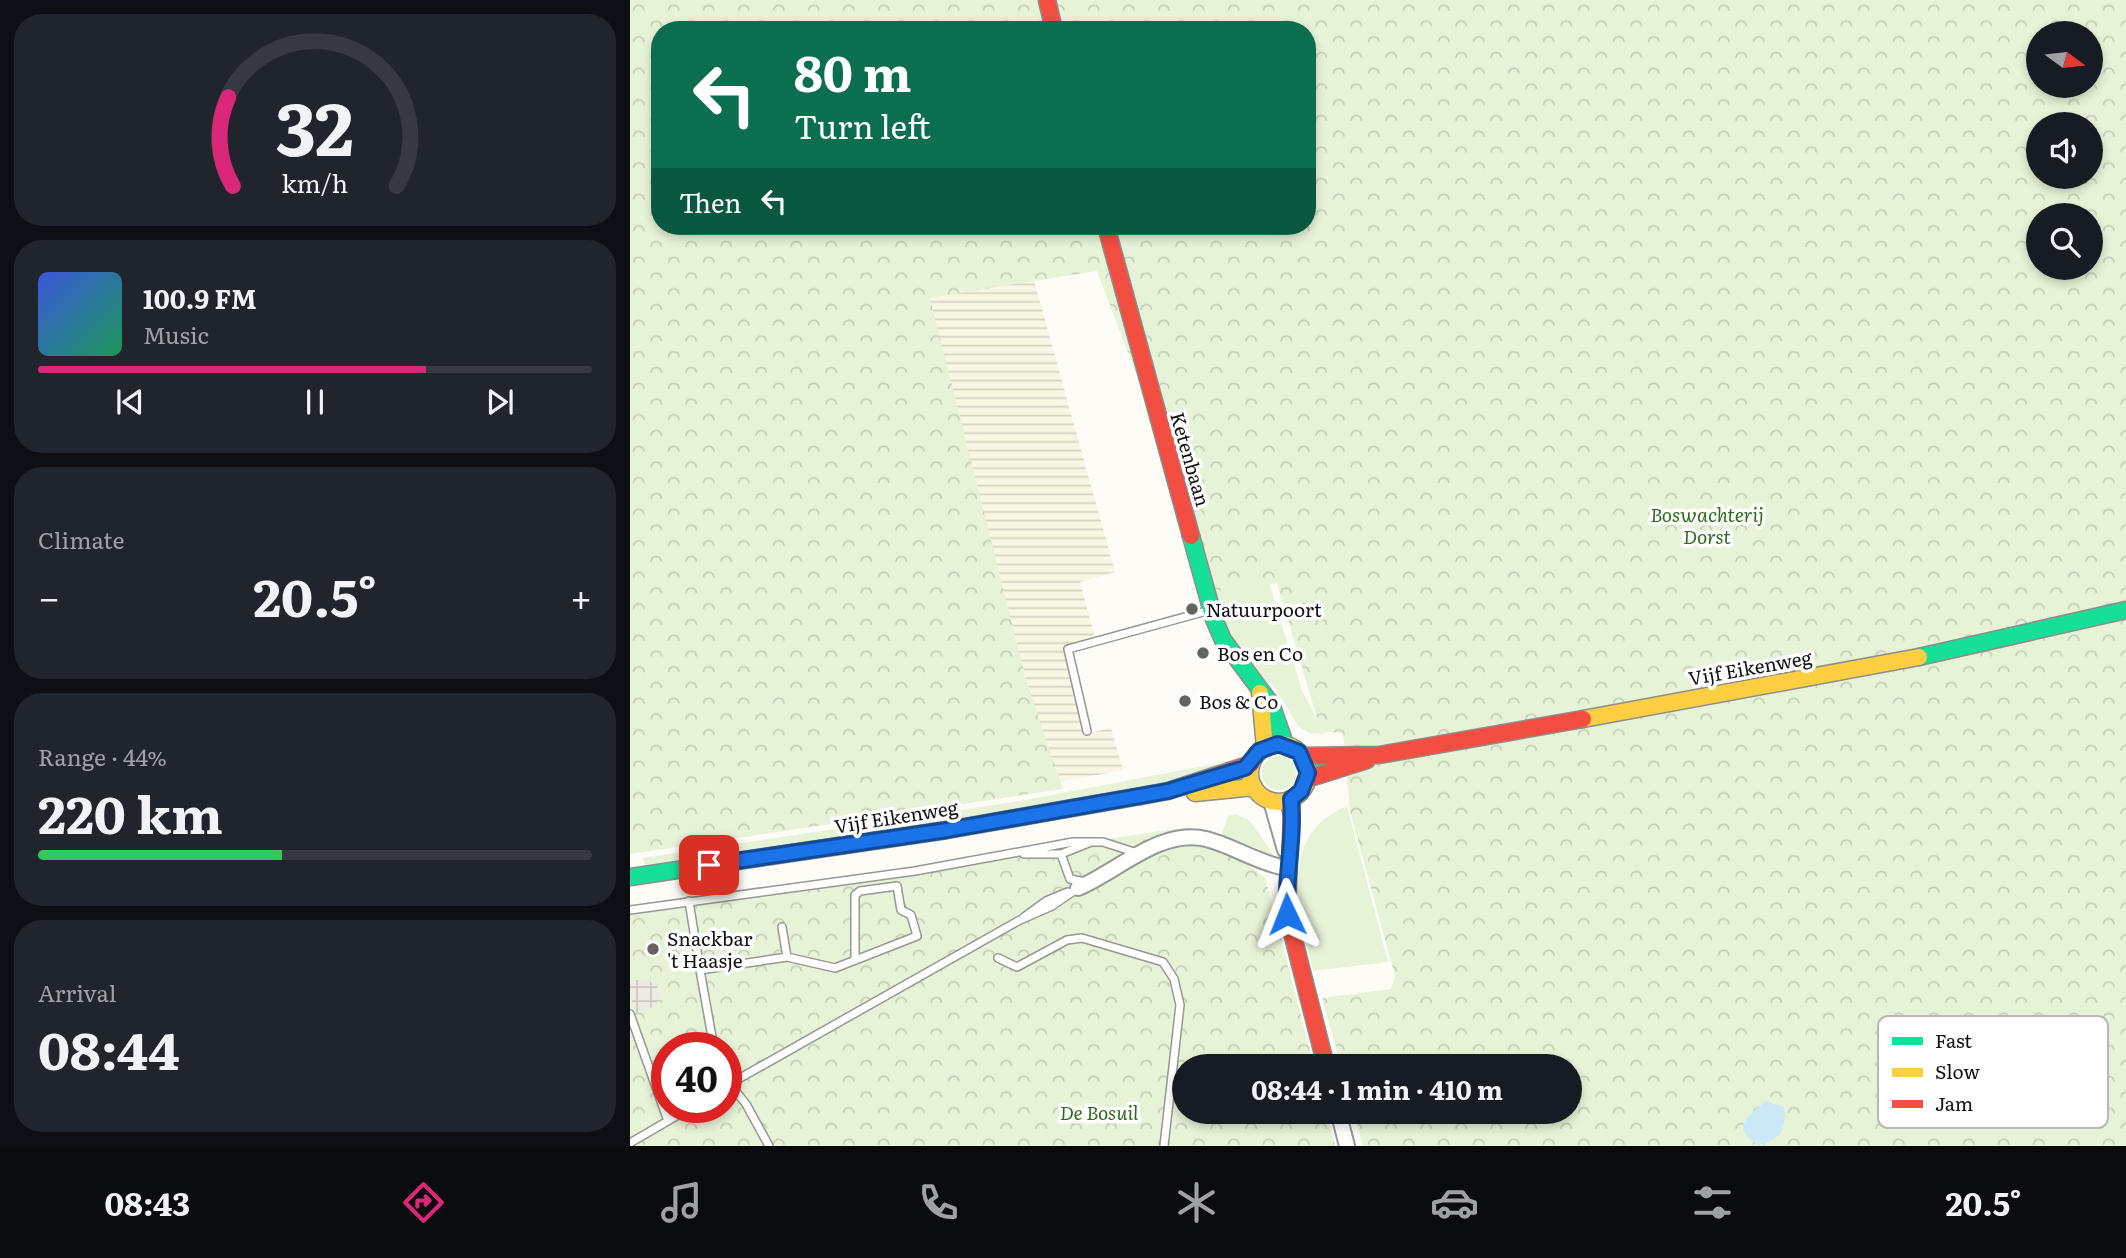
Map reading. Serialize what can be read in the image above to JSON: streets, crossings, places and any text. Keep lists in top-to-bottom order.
{
  "streets": {
    "main road": ["Ketenbaan", "Vijf Eikenweg"]
  },
  "crossings": [
    ["Ketenbaan", "Vijf Eikenweg"]
  ],
  "parks": ["Boswachterij Dorst", "De Bosuil"],
  "places": [
    "Natuurpoort",
    "Bos en Co",
    "Bos & Co",
    "Snackbar 't Haasje"
  ],
  "legend": ["Fast", "Slow", "Jam"],
  "north": "right",
  "page": {
    "turn": ["80 m", "Turn left"],
    "then": "Then",
    "song": ["100.9 FM", "Music"],
    "tile": [
      "Climate",
      ["Range · 44%", "220 km"],
      ["Arrival", "08:44"]
    ],
    "heat": ["−", "20.5°", "+"],
    "limit": "40",
    "trip": "08:44 · 1 min · 410 m",
    "tabs": ["08:43", "20.5°"],
    "gauge": ["32", "km/h"]
  }
}
